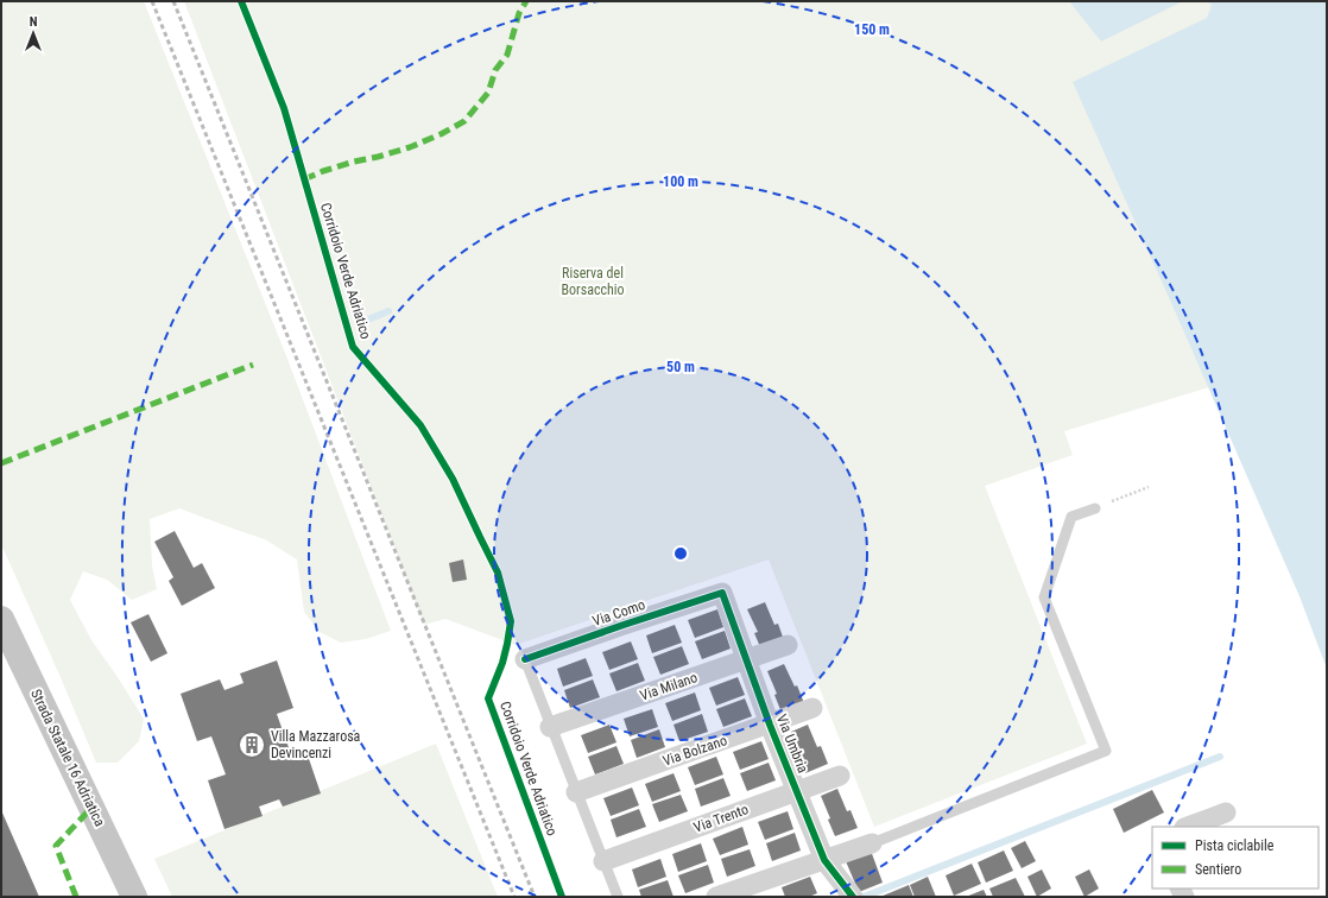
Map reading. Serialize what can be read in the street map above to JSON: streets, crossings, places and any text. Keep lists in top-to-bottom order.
{
  "streets": {
    "main road": ["Strada Statale 16 Adriatica"],
    "street": [
      "Via Como",
      "Via Milano",
      "Via Umbria",
      "Via Bolzano",
      "Via Trento"
    ],
    "cycle path": ["Corridoio Verde Adriatico"]
  },
  "crossings": [
    ["Via Como", "Via Umbria"],
    ["Via Milano", "Via Umbria"],
    ["Via Umbria", "Via Bolzano"],
    ["Via Umbria", "Via Trento"]
  ],
  "parks": ["Riserva del Borsacchio"],
  "places": {
    "building": ["Villa Mazzarosa Devincenzi"]
  },
  "legend": ["Pista ciclabile", "Sentiero"],
  "north": "top",
  "rings": ["150 m", "100 m", "50 m"]
}
